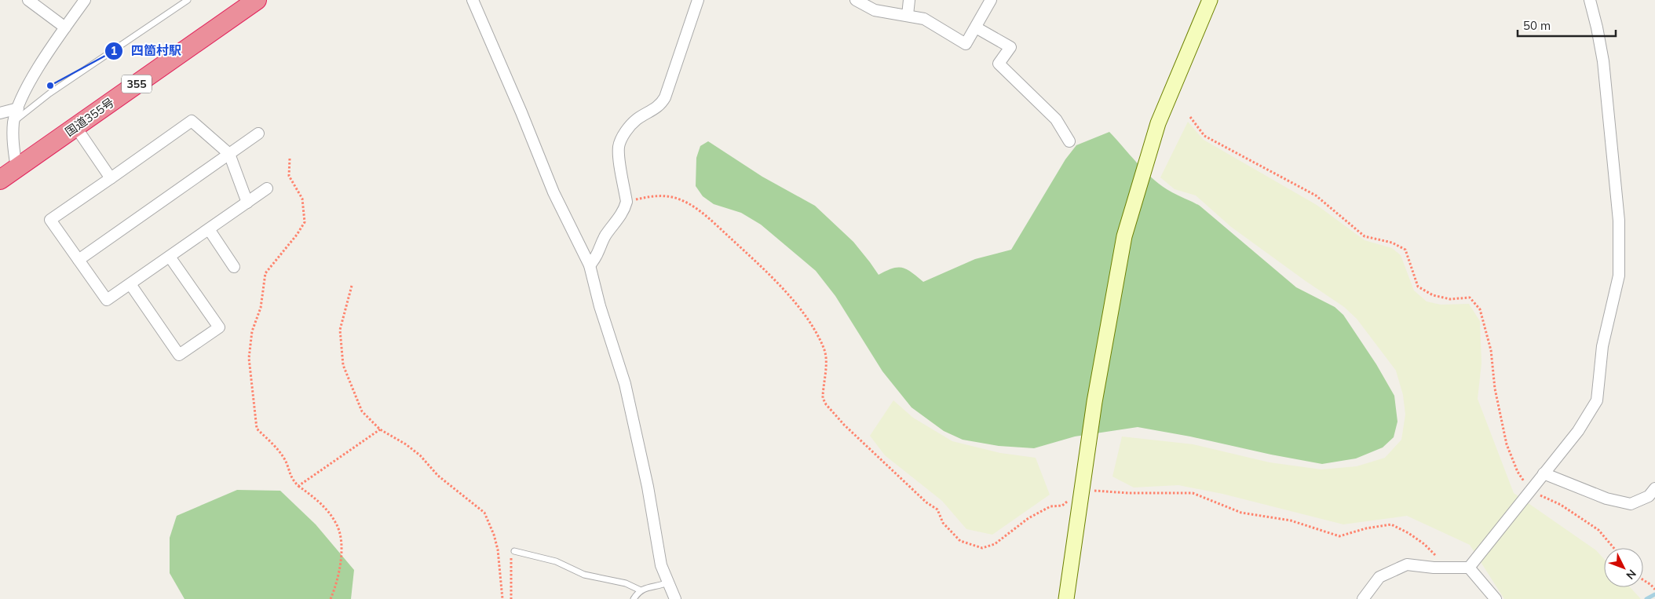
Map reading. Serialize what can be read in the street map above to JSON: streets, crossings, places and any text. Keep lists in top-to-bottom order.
{
  "streets": {
    "highway": ["355", "国道355号"]
  },
  "places": ["四箇村駅"],
  "scale_bar": "50 m",
  "north": "bottom right"
}
